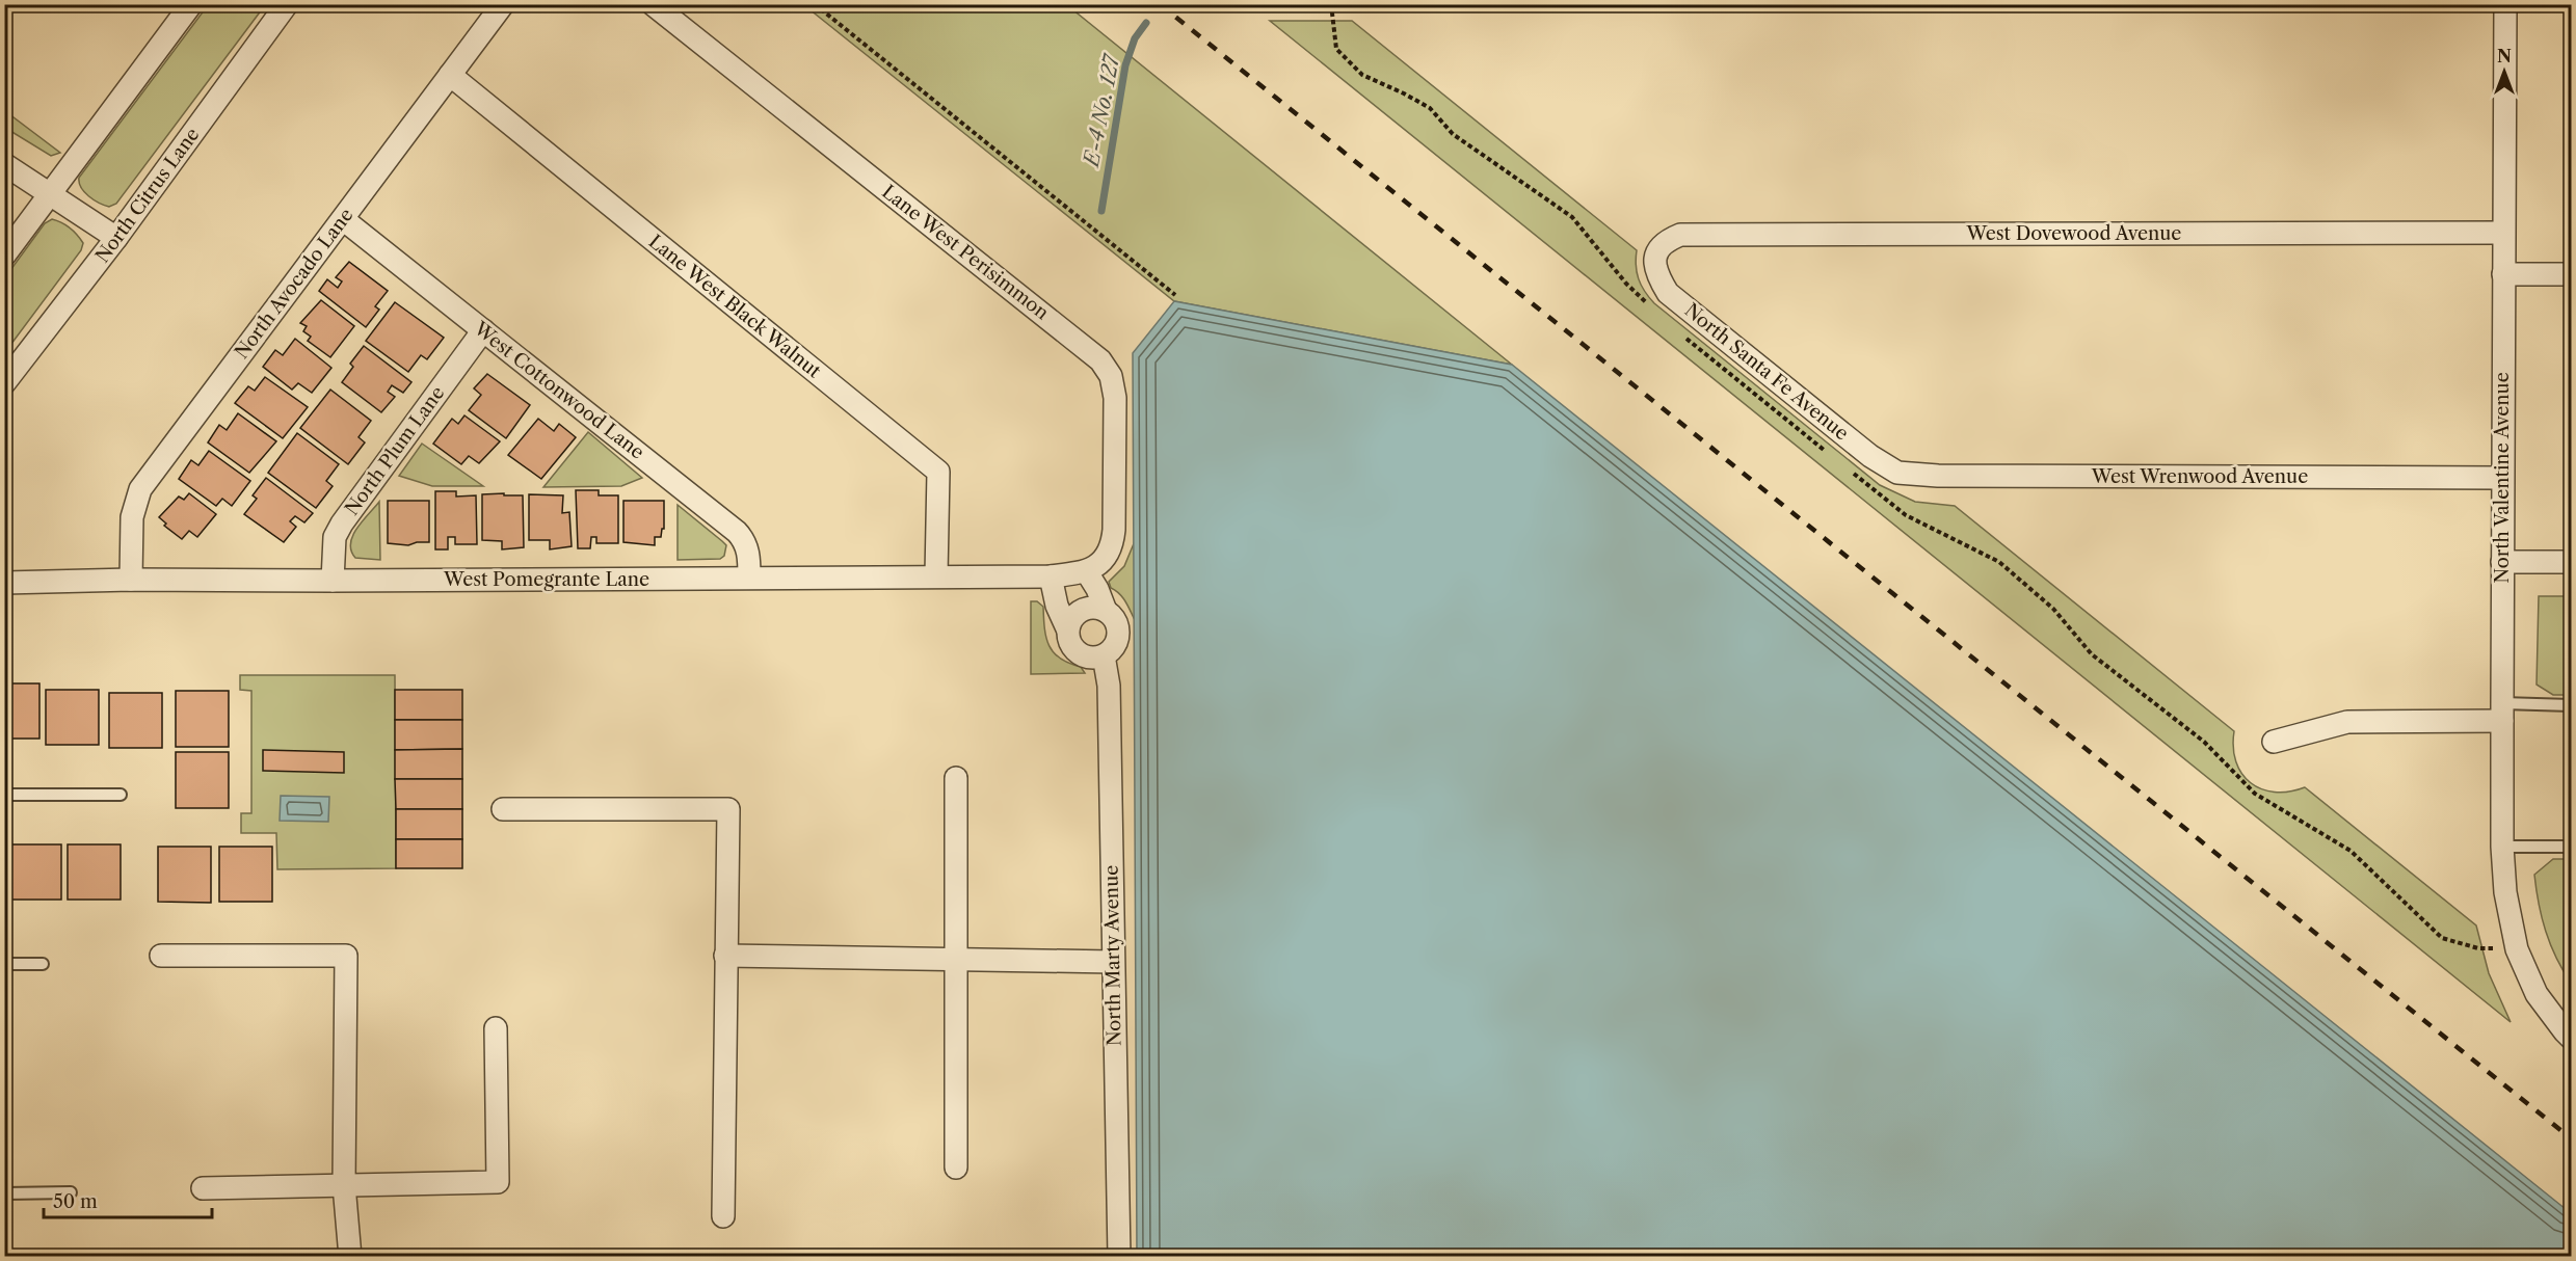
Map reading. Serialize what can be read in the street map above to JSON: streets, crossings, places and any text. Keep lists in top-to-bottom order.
{
  "streets": {
    "street": [
      "North Citrus Lane",
      "West Dovewood Avenue",
      "Lane West Perisimmon",
      "North Avocado Lane",
      "Lane West Black Walnut",
      "North Santa Fe Avenue",
      "West Cottonwood Lane",
      "North Plum Lane",
      "West Wrenwood Avenue",
      "North Valentine Avenue",
      "West Pomegrante Lane",
      "North Marty Avenue"
    ]
  },
  "crossings": [
    ["West Dovewood Avenue", "North Santa Fe Avenue"],
    ["West Dovewood Avenue", "North Valentine Avenue"],
    ["Lane West Perisimmon", "West Pomegrante Lane"],
    ["North Avocado Lane", "Lane West Black Walnut"],
    ["North Avocado Lane", "West Cottonwood Lane"],
    ["North Avocado Lane", "West Pomegrante Lane"],
    ["Lane West Black Walnut", "West Pomegrante Lane"],
    ["North Santa Fe Avenue", "West Wrenwood Avenue"],
    ["West Cottonwood Lane", "North Plum Lane"],
    ["West Cottonwood Lane", "West Pomegrante Lane"],
    ["North Plum Lane", "West Pomegrante Lane"],
    ["West Wrenwood Avenue", "North Valentine Avenue"]
  ],
  "water": ["E-4 No. 127"],
  "scale_bar": "50 m",
  "north": "top"
}
